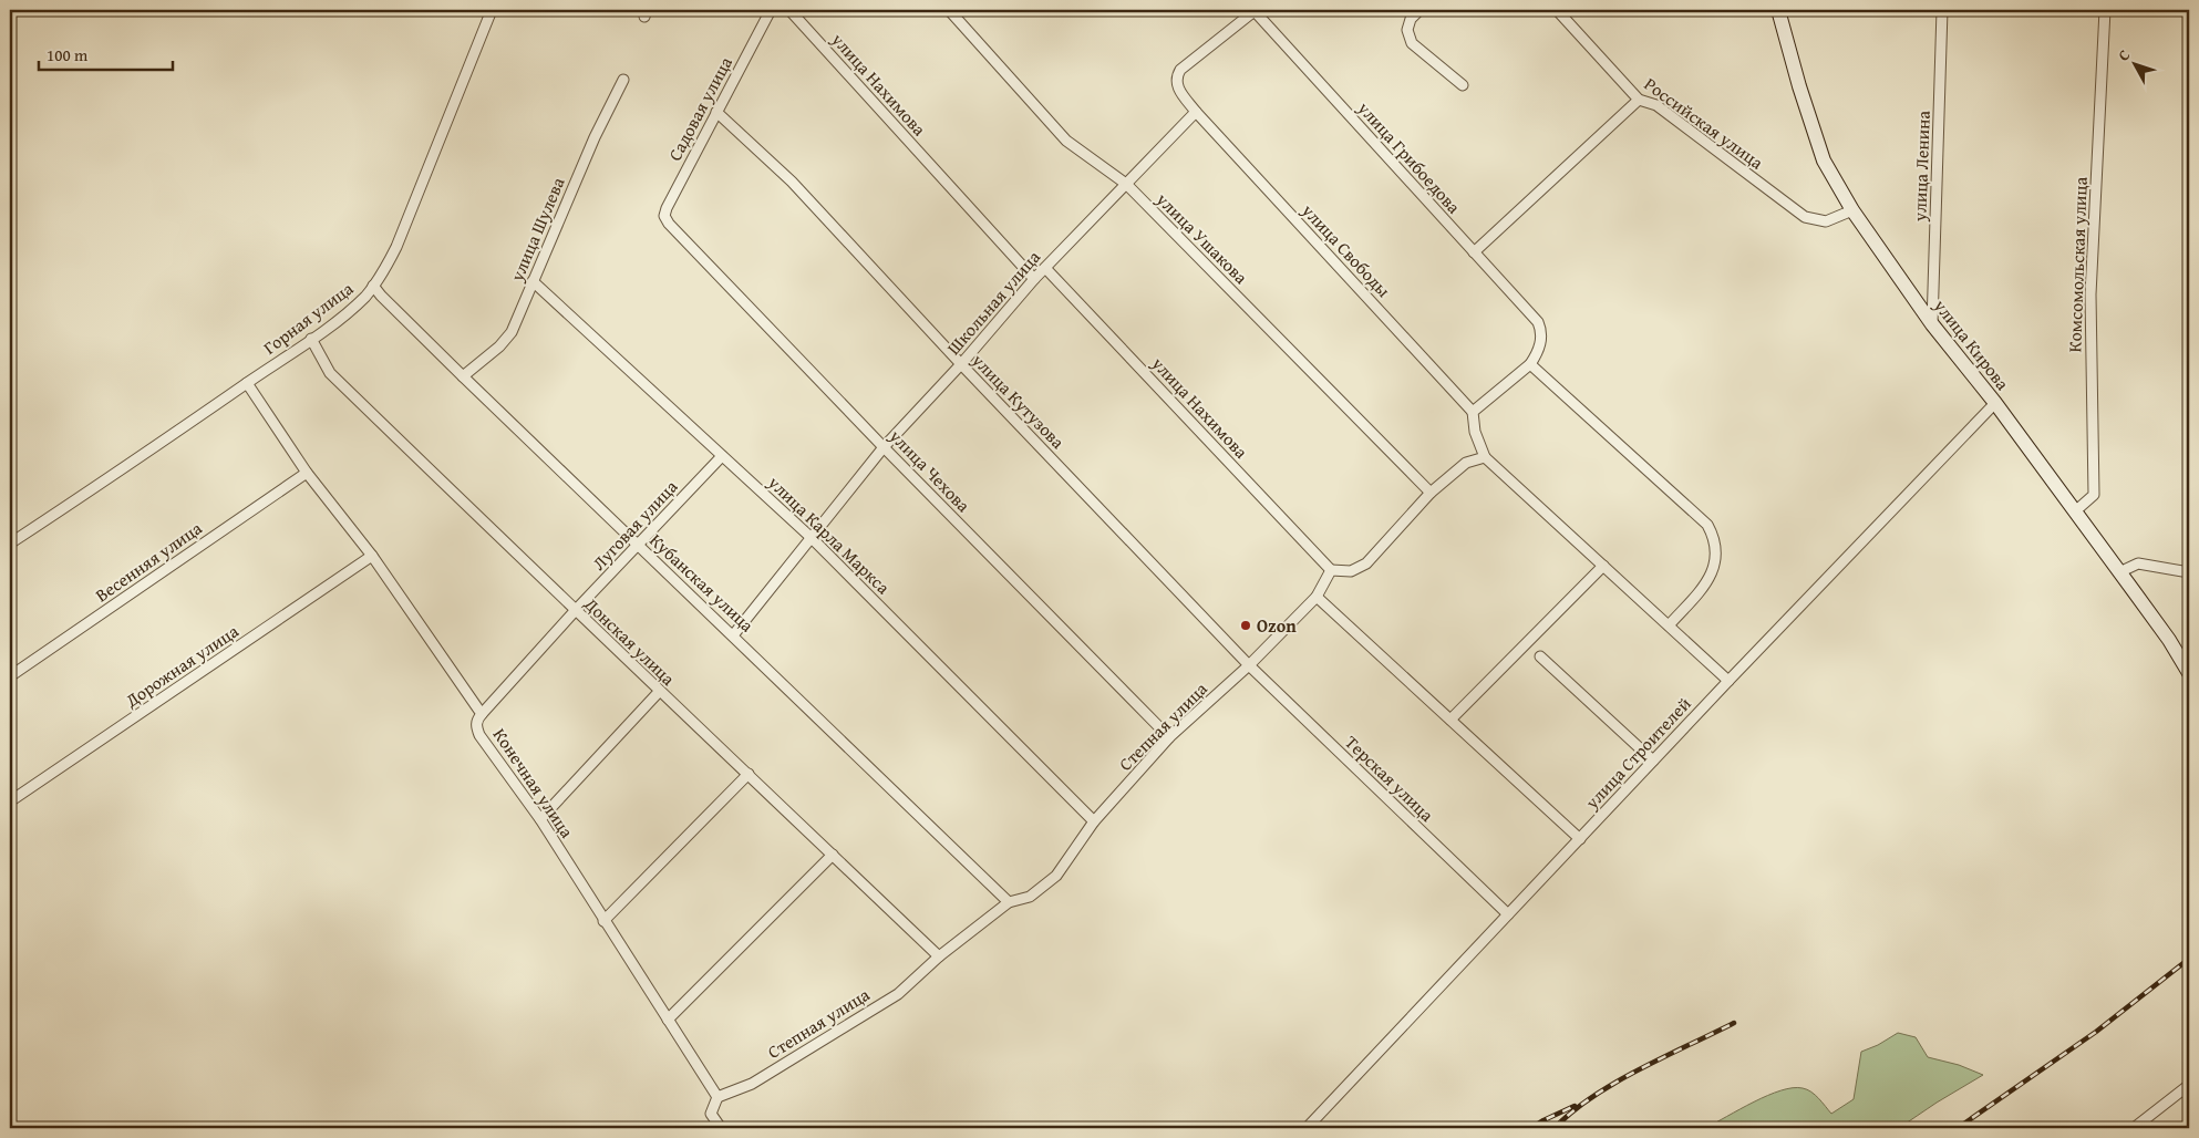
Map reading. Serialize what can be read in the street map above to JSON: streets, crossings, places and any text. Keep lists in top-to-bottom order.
{
  "streets": {
    "main road": ["улица Кирова"],
    "street": [
      "улица Нахимова",
      "Садовая улица",
      "Российская улица",
      "улица Грибоедова",
      "улица Ленина",
      "улица Шулева",
      "улица Ушакова",
      "улица Свободы",
      "Комсомольская улица",
      "Школьная улица",
      "Горная улица",
      "улица Кутузова",
      "улица Чехова",
      "Луговая улица",
      "улица Карла Маркса",
      "Весенняя улица",
      "Кубанская улица",
      "Донская улица",
      "Дорожная улица",
      "Степная улица",
      "улица Строителей",
      "Терская улица",
      "Конечная улица"
    ]
  },
  "crossings": [
    ["улица Нахимова", "Школьная улица"],
    ["улица Нахимова", "Степная улица"],
    ["Садовая улица", "улица Кутузова"],
    ["Садовая улица", "улица Чехова"],
    ["Российская улица", "улица Кирова"],
    ["улица Ленина", "улица Кирова"],
    ["улица Шулева", "улица Карла Маркса"],
    ["улица Шулева", "Кубанская улица"],
    ["улица Ушакова", "Школьная улица"],
    ["улица Свободы", "Школьная улица"],
    ["Комсомольская улица", "улица Кирова"],
    ["Школьная улица", "улица Кутузова"],
    ["Школьная улица", "улица Чехова"],
    ["Школьная улица", "улица Карла Маркса"],
    ["Школьная улица", "Кубанская улица"],
    ["Горная улица", "Кубанская улица"],
    ["Горная улица", "Донская улица"],
    ["Горная улица", "Конечная улица"],
    ["улица Кирова", "улица Строителей"],
    ["улица Кутузова", "Степная улица"],
    ["улица Кутузова", "Терская улица"],
    ["улица Чехова", "Степная улица"],
    ["Луговая улица", "улица Карла Маркса"],
    ["Луговая улица", "Кубанская улица"],
    ["Луговая улица", "Донская улица"],
    ["Луговая улица", "Конечная улица"],
    ["улица Карла Маркса", "Степная улица"],
    ["Весенняя улица", "Конечная улица"],
    ["Кубанская улица", "Степная улица"],
    ["Донская улица", "Степная улица"],
    ["Дорожная улица", "Конечная улица"],
    ["Степная улица", "Терская улица"],
    ["Степная улица", "Конечная улица"],
    ["улица Строителей", "Терская улица"]
  ],
  "places": ["Ozon"],
  "scale_bar": "100 m",
  "north": "top left"
}
